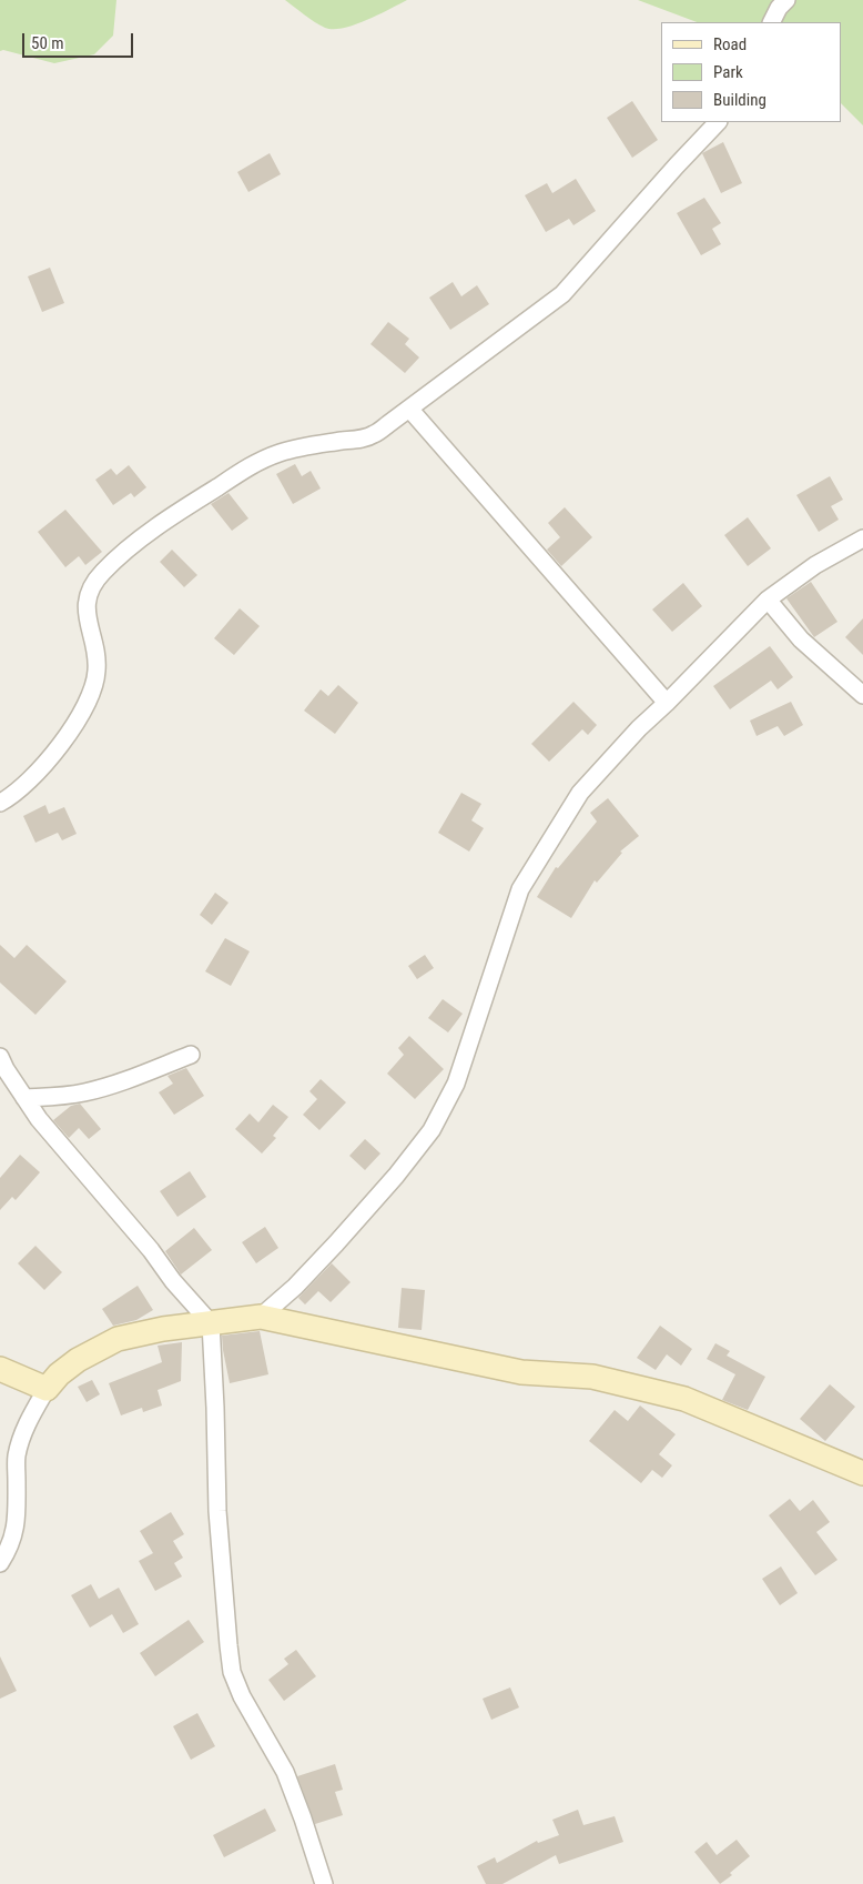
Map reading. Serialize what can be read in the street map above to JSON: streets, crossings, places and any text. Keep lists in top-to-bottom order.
{
  "legend": ["Road", "Park", "Building"],
  "scale_bar": "50 m"
}
